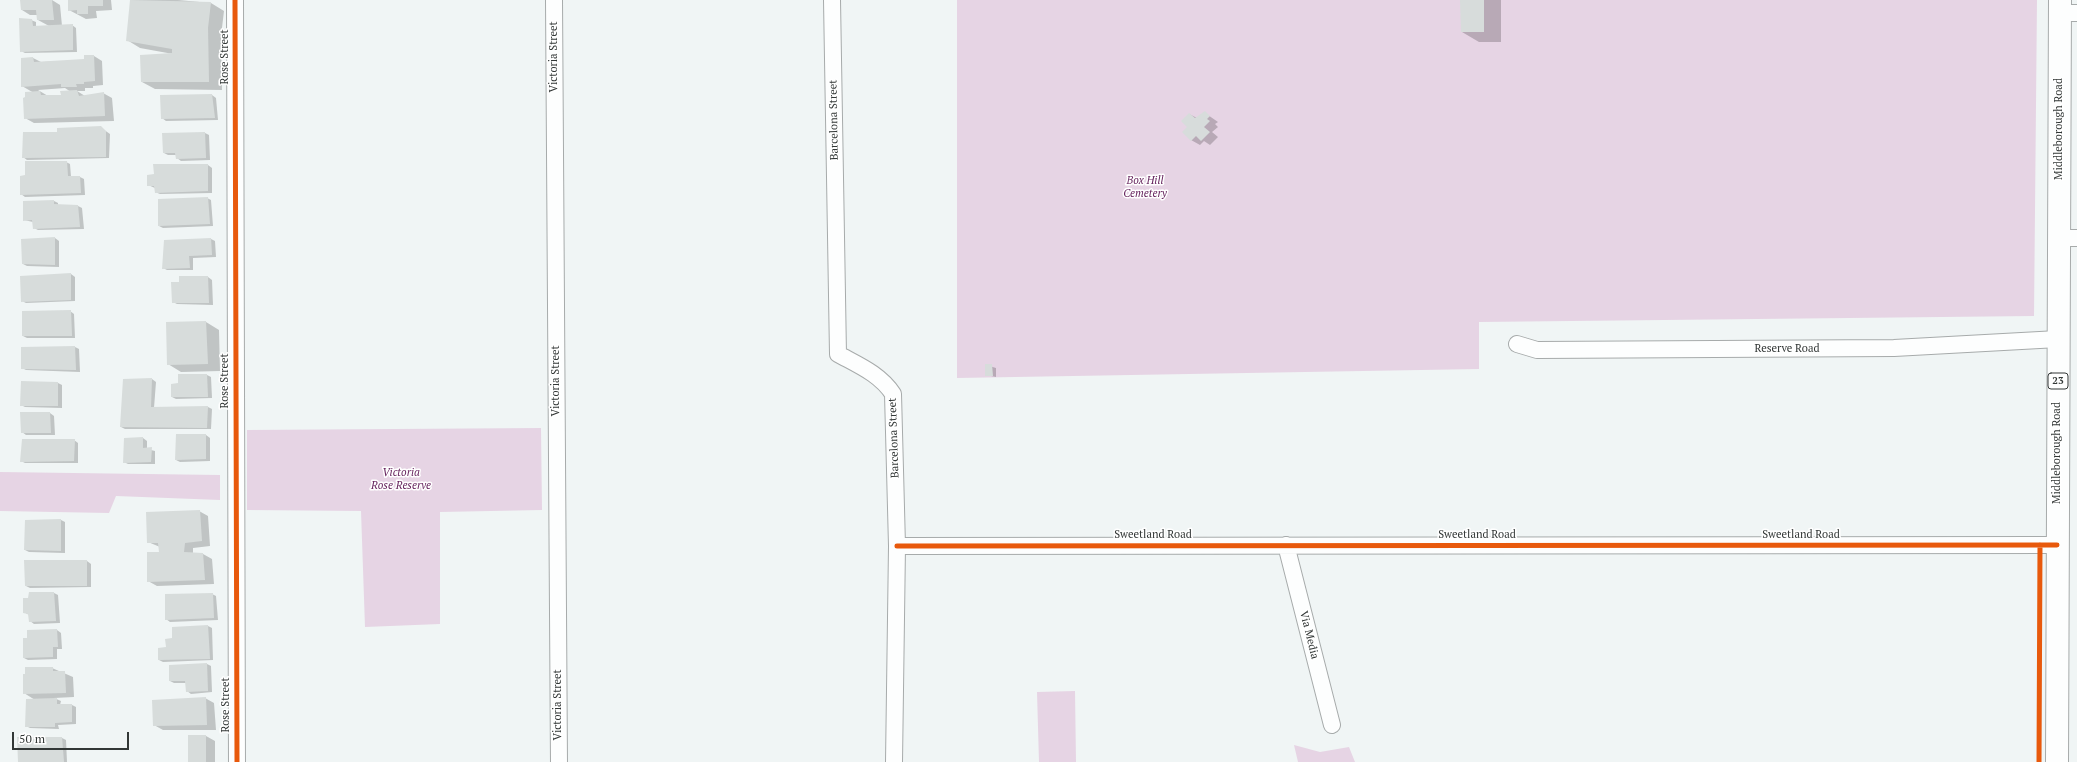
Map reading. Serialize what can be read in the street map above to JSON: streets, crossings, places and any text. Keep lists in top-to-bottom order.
{
  "streets": {
    "main road": ["Middleborough Road", "23"],
    "street": [
      "Rose Street",
      "Victoria Street",
      "Barcelona Street",
      "Reserve Road",
      "Sweetland Road",
      "Via Media"
    ]
  },
  "crossings": [
    ["Barcelona Street", "Sweetland Road"],
    ["Middleborough Road", "Reserve Road"],
    ["Middleborough Road", "Sweetland Road"],
    ["Sweetland Road", "Via Media"]
  ],
  "parks": ["Box Hill Cemetery", "Victoria Rose Reserve"],
  "scale_bar": "50 m"
}
